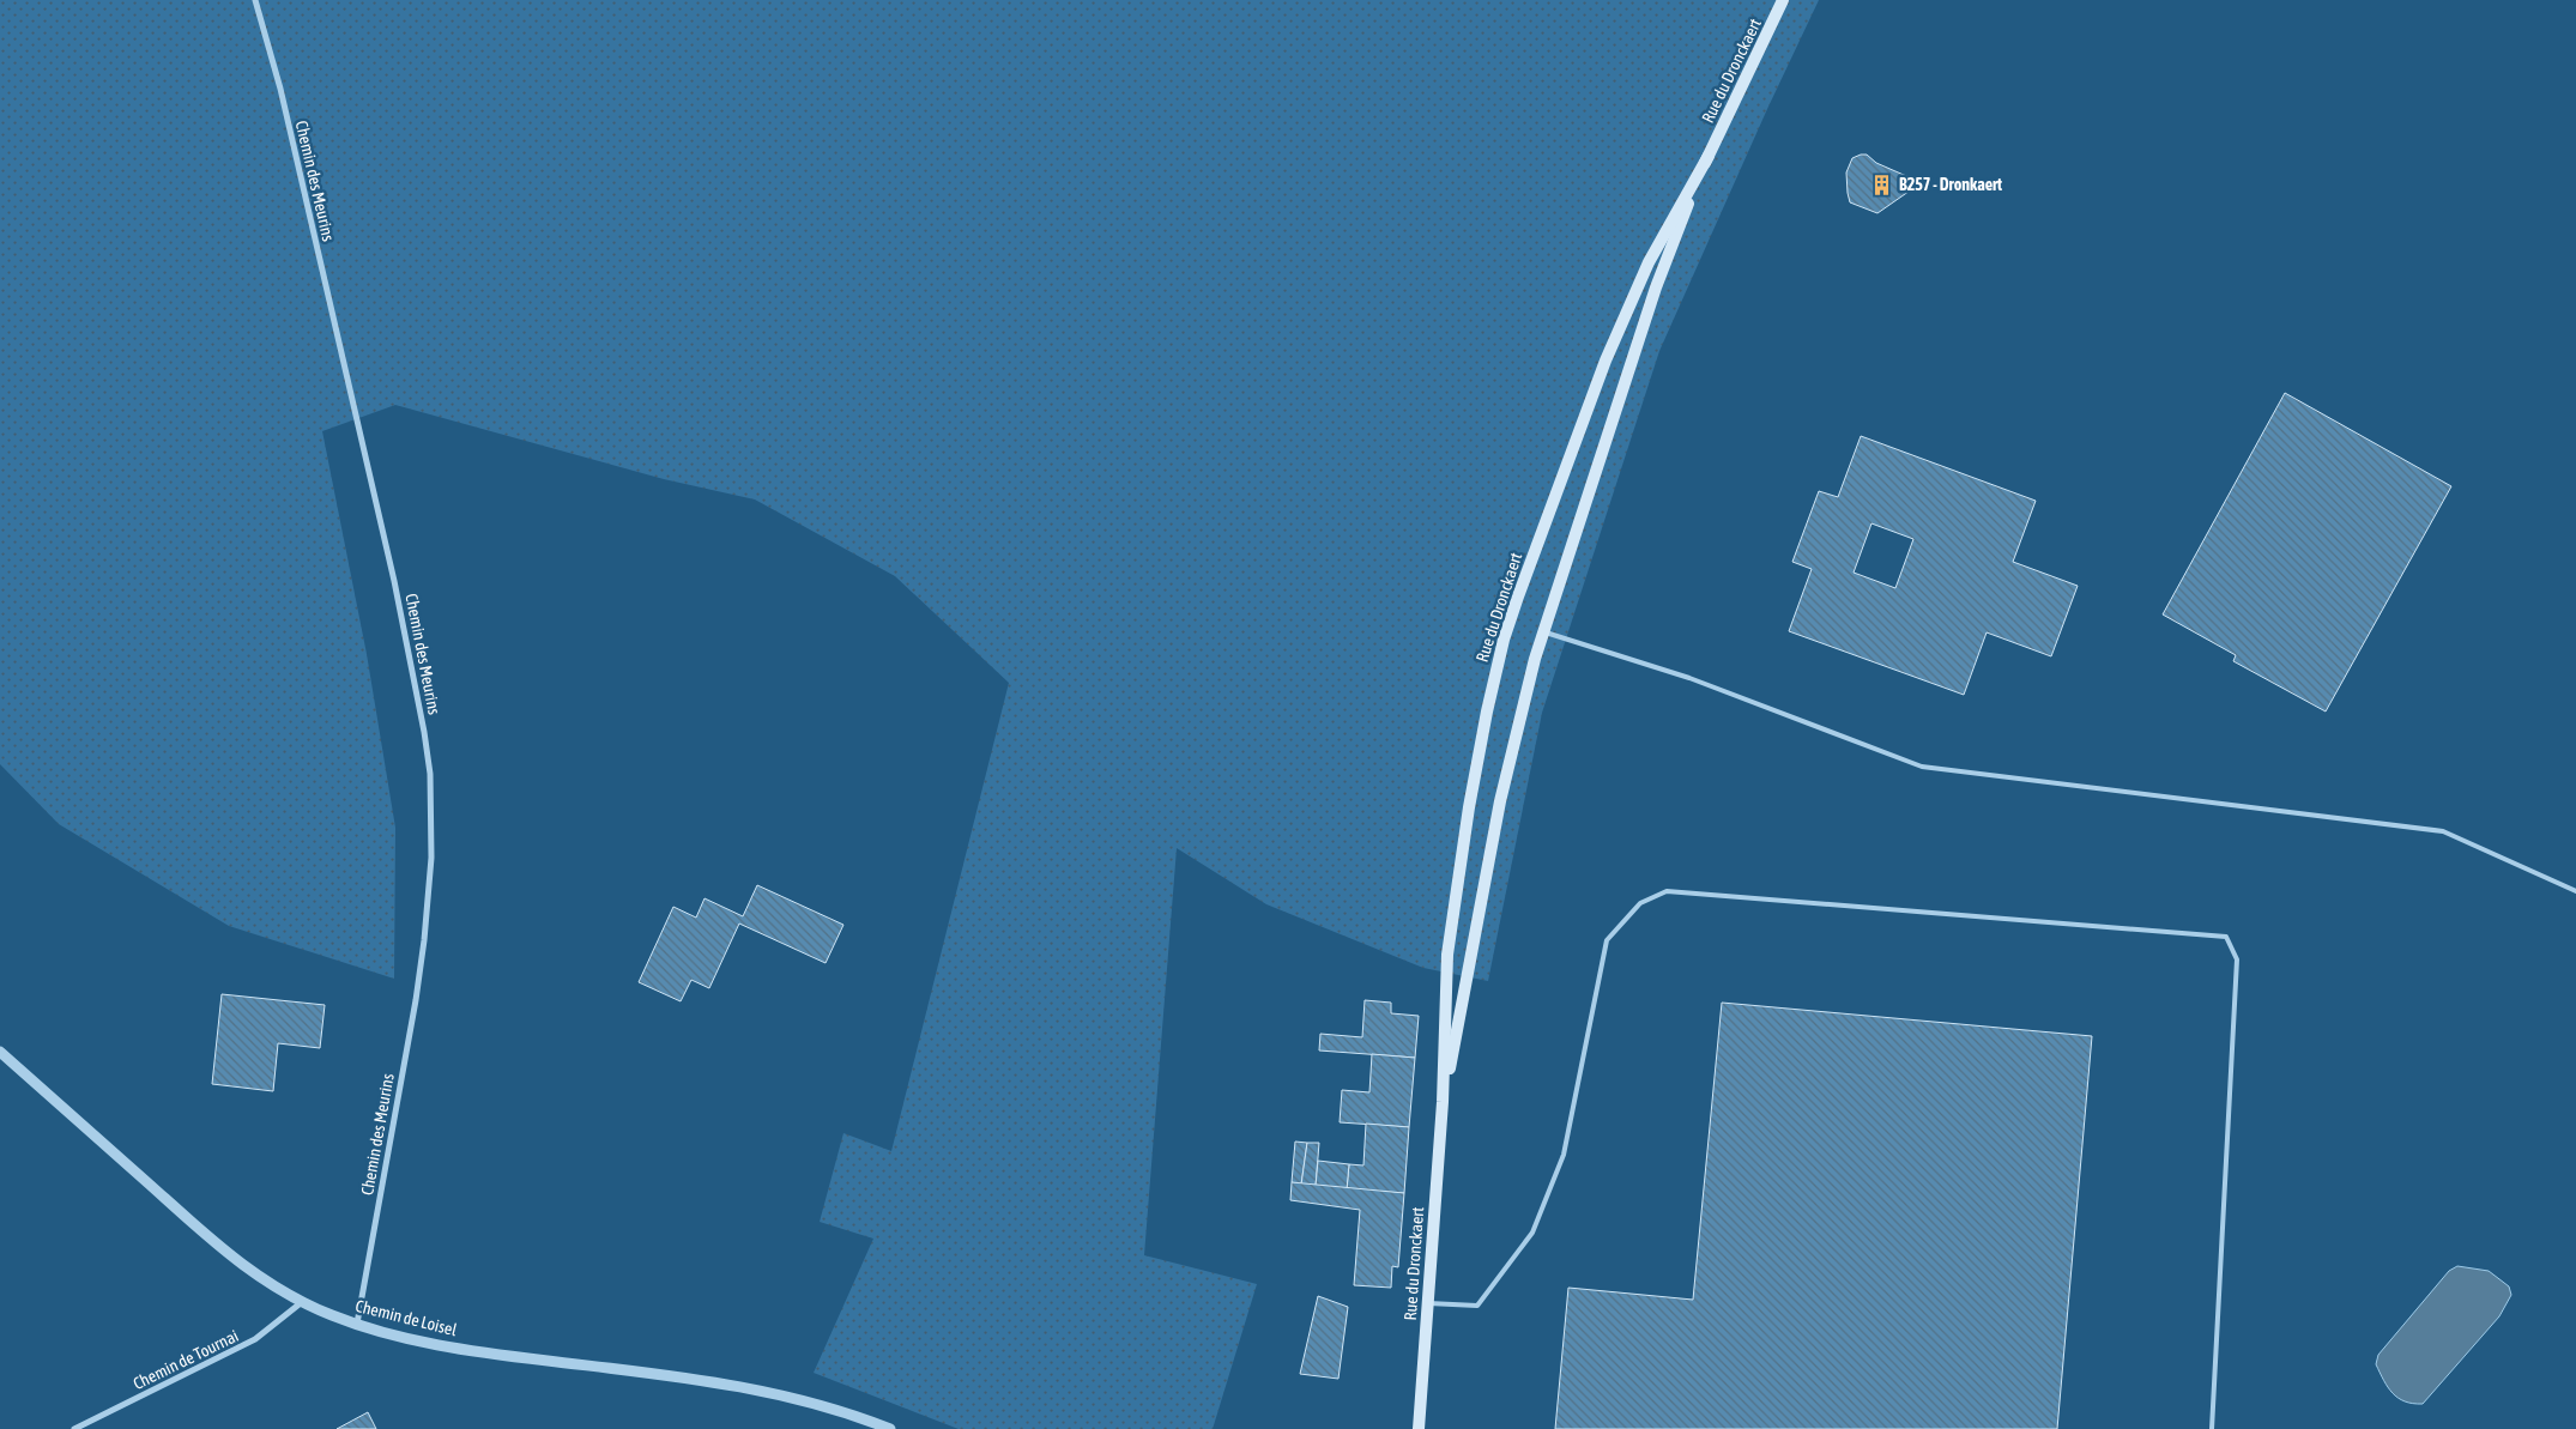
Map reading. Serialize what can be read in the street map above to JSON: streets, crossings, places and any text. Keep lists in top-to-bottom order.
{
  "streets": {
    "main road": ["Rue du Dronckaert"],
    "street": ["Chemin des Meurins", "Chemin de Loisel", "Chemin de Tournai"]
  },
  "crossings": [
    ["Chemin des Meurins", "Chemin de Loisel"],
    ["Chemin de Loisel", "Chemin de Tournai"]
  ],
  "places": {
    "building": ["B257 - Dronkaert"]
  }
}
